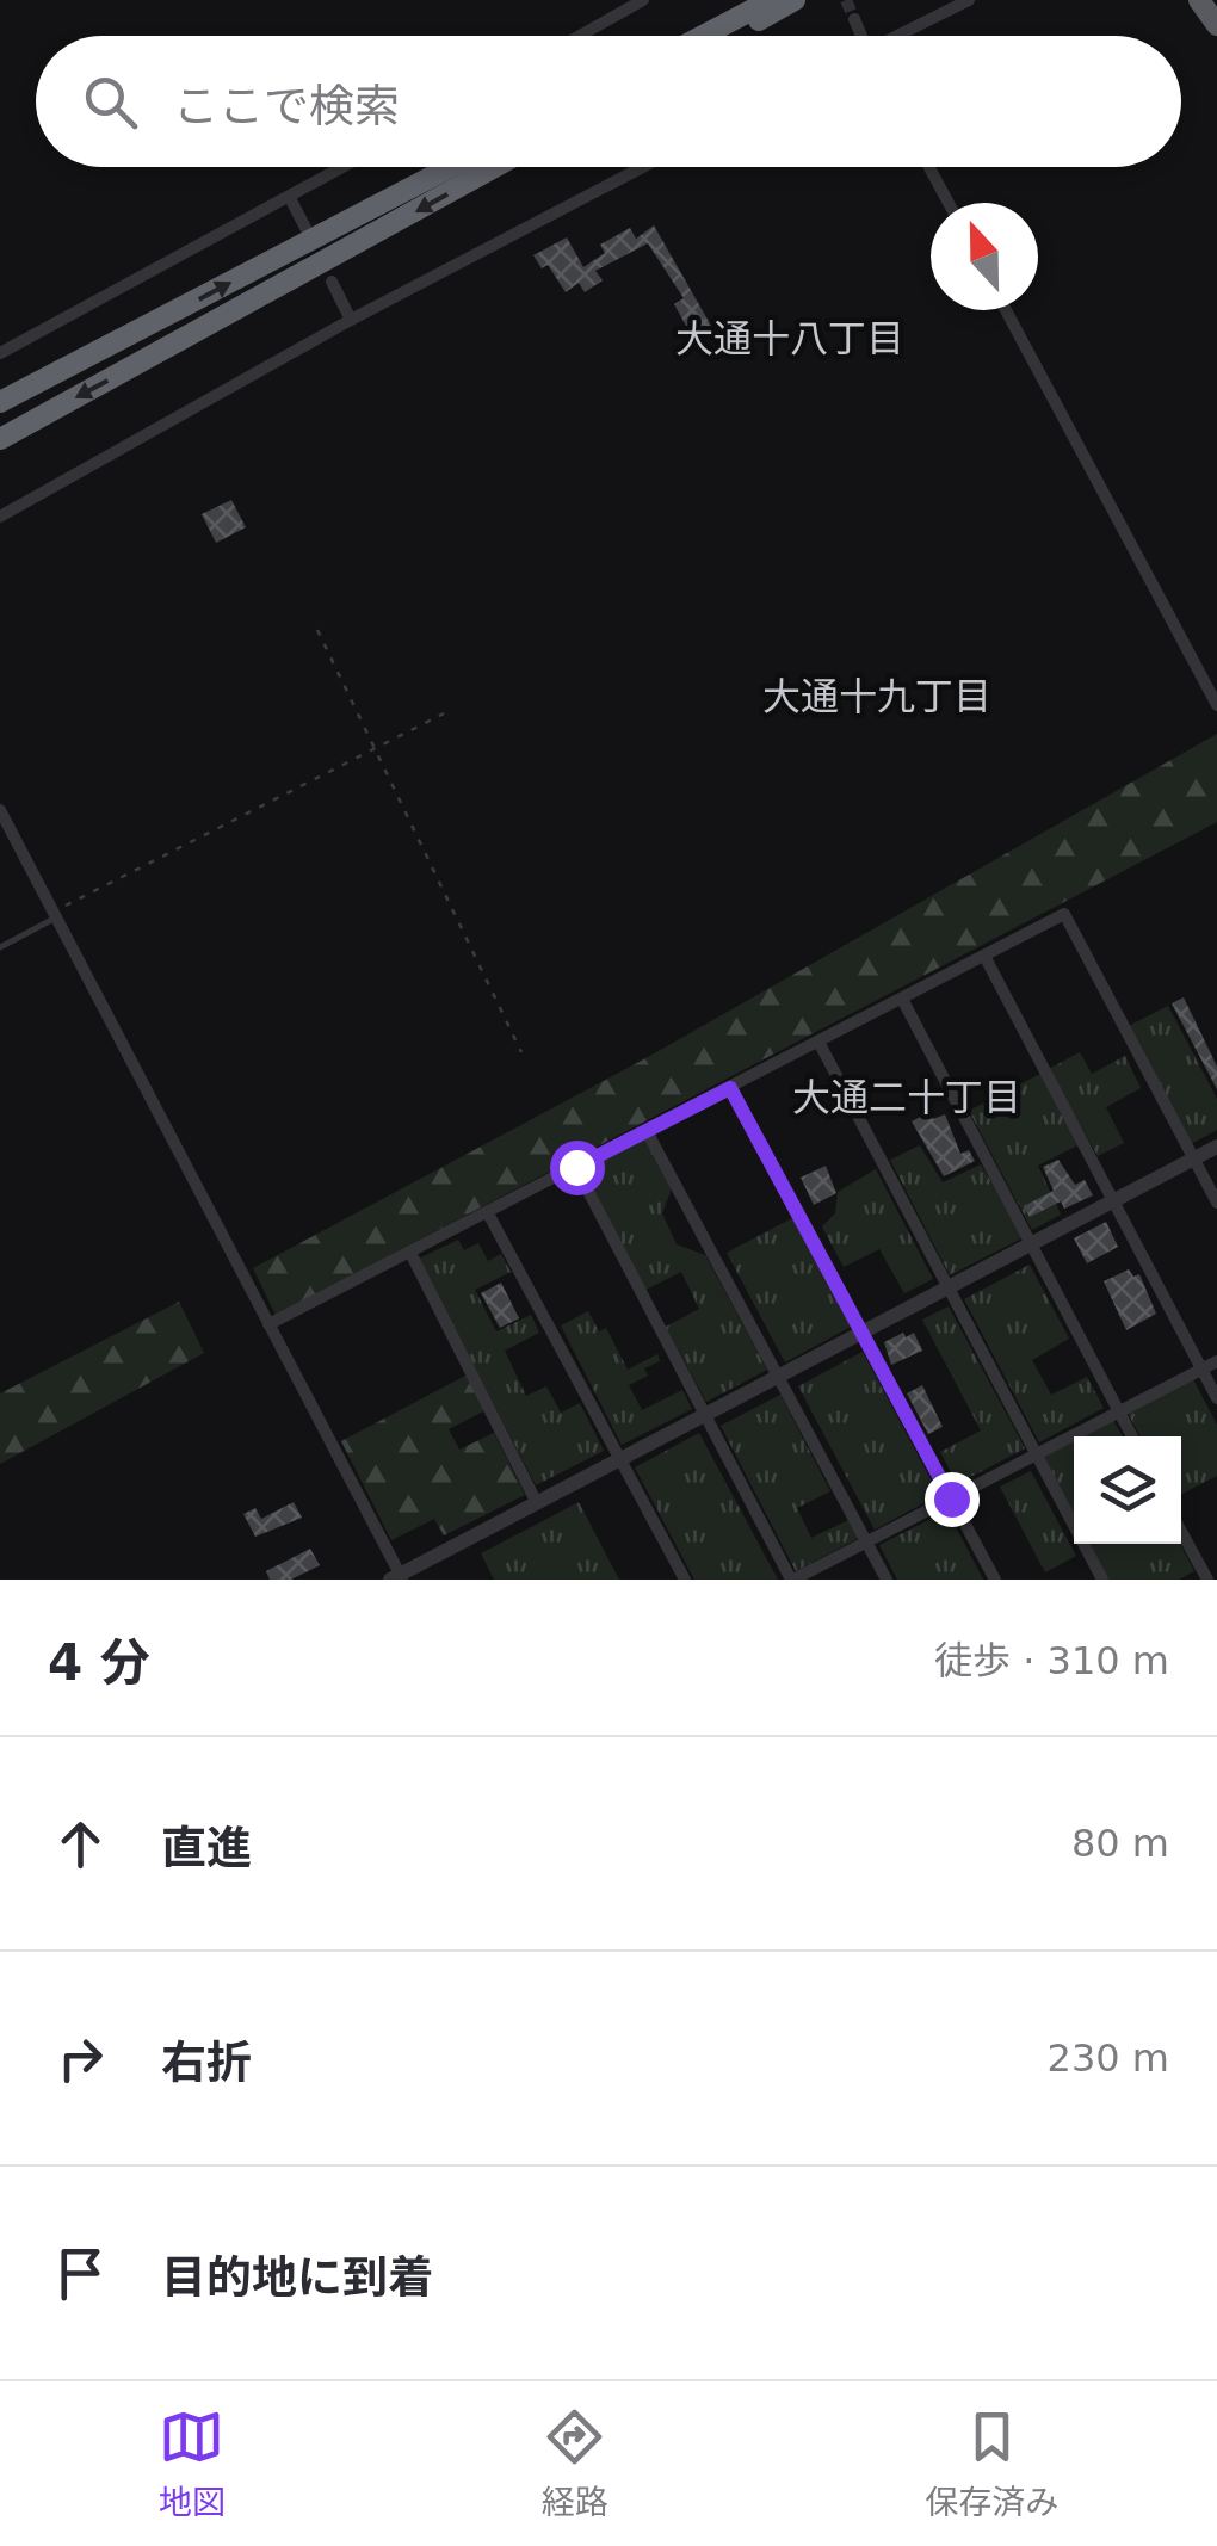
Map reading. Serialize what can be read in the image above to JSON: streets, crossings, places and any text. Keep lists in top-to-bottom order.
{
  "districts": ["大通十八丁目", "大通十九丁目", "大通二十丁目"],
  "north": "top",
  "page": {
    "search": "ここで検索",
    "heading": ["4 分", "徒歩 · 310 m"],
    "list": [
      ["直進", "80 m"],
      ["右折", "230 m"],
      "目的地に到着"
    ],
    "nav": ["地図", "経路", "保存済み"]
  }
}
